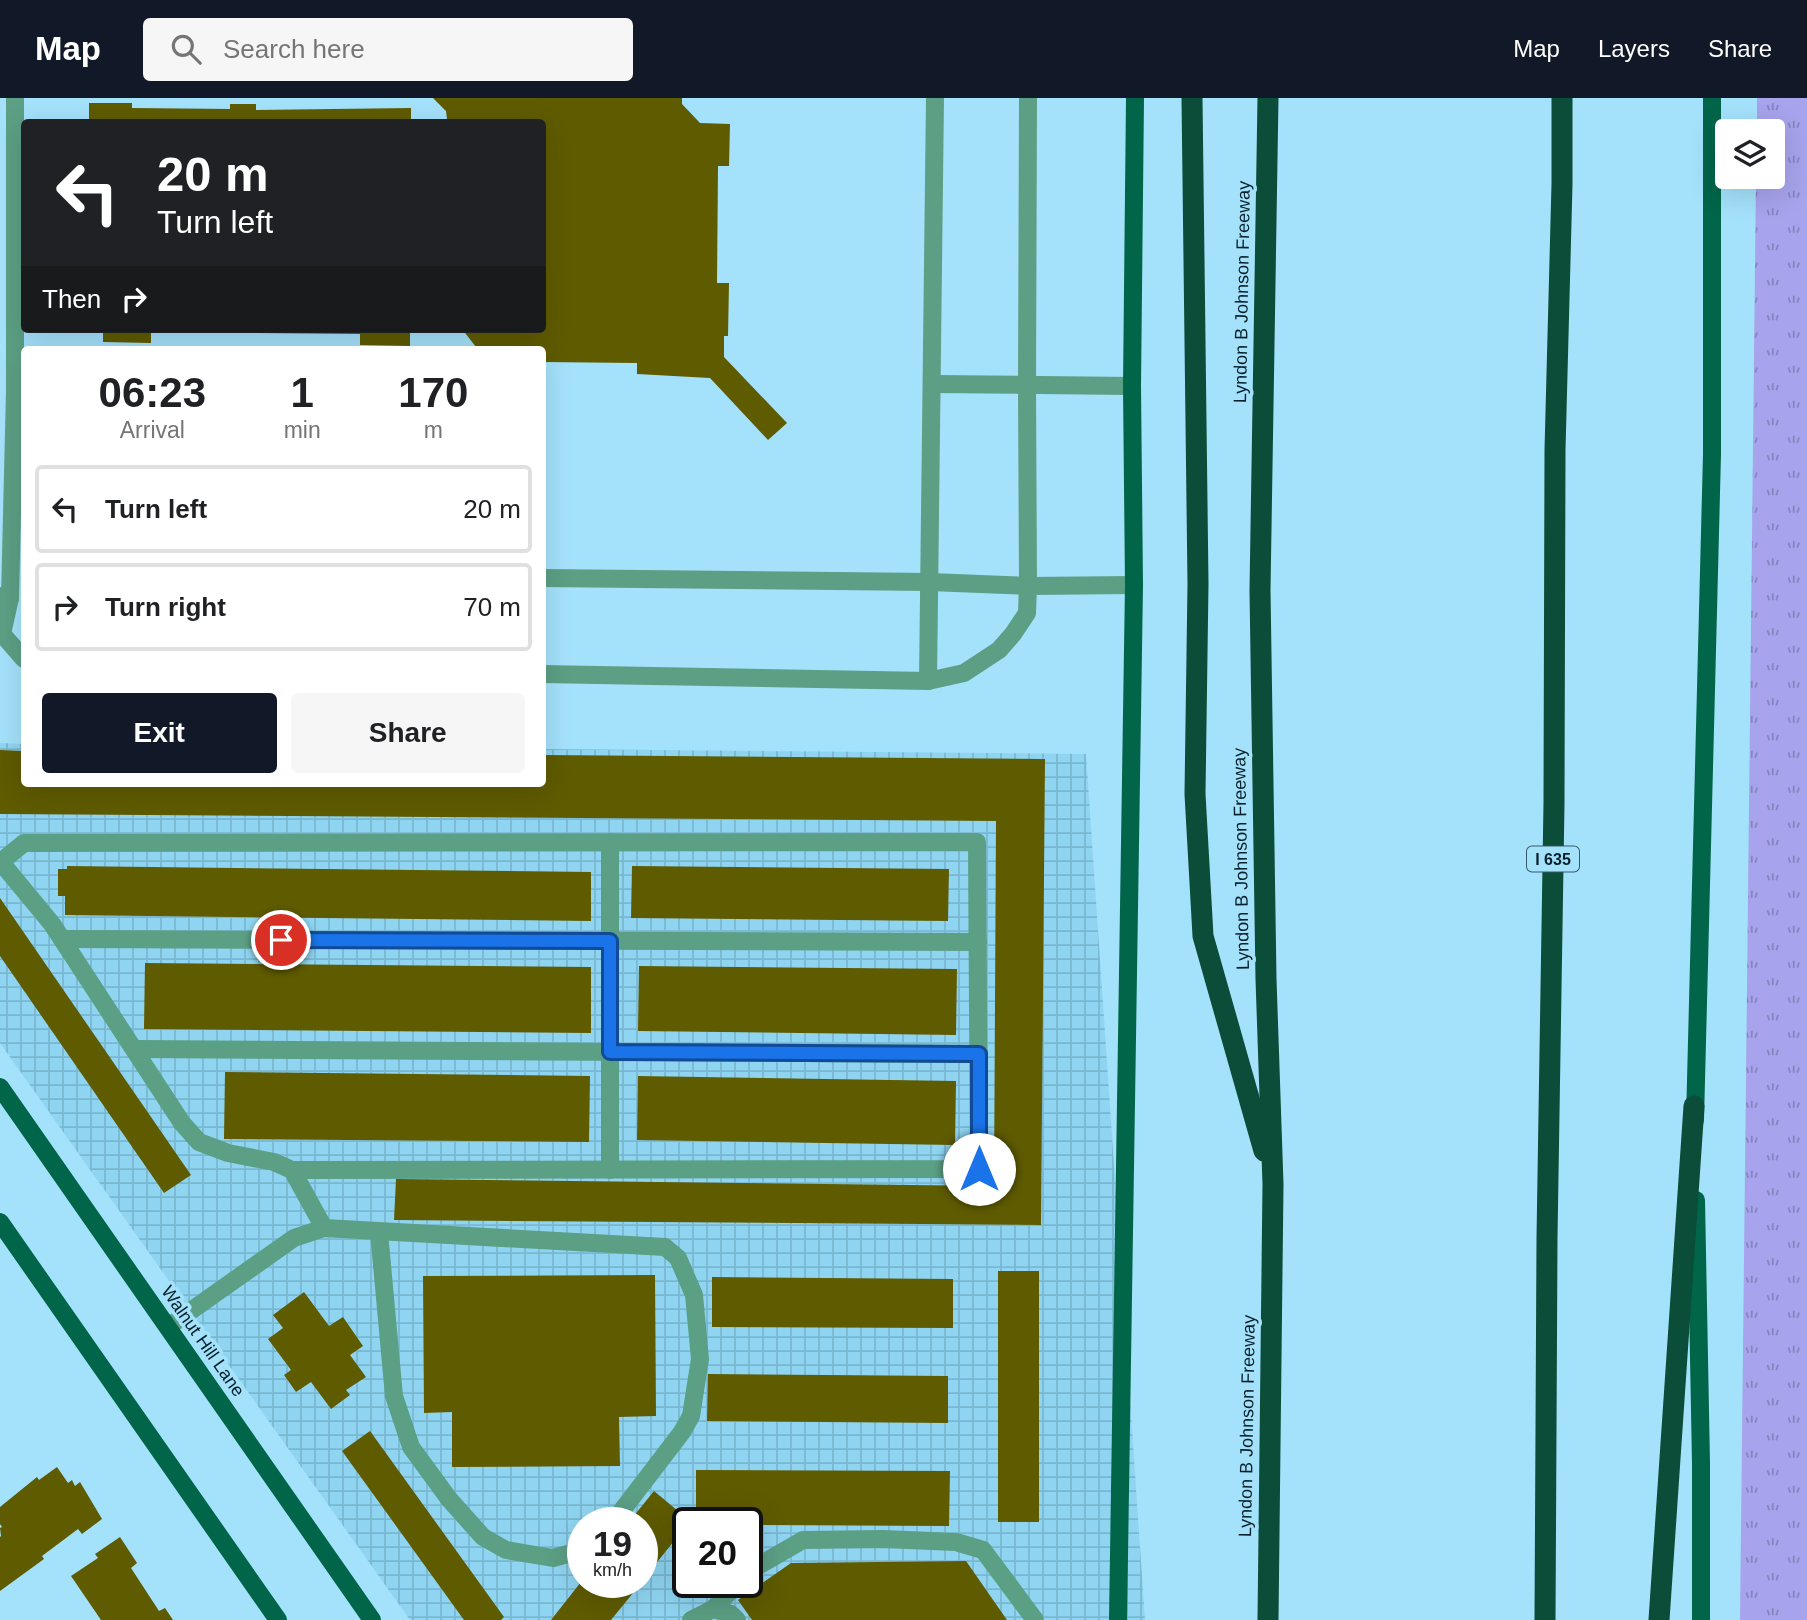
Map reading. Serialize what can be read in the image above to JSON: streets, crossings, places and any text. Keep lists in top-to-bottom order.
{
  "streets": {
    "highway": ["Lyndon B Johnson Freeway", "I 635"],
    "main road": ["Walnut Hill Lane"]
  },
  "page": {
    "header": "Map",
    "search": "Search here",
    "nav": ["Map", "Layers", "Share"],
    "turn": ["20 m", "Turn left"],
    "then": "Then",
    "eta": [
      "06:23",
      "Arrival",
      "1",
      "min",
      "170",
      "m"
    ],
    "list": [
      {
        "name": "Turn left",
        "value": "20 m"
      },
      {
        "name": "Turn right",
        "value": "70 m"
      }
    ],
    "buttons": ["Exit", "Share"],
    "speed": "19 km/h",
    "limit": "20"
  }
}
